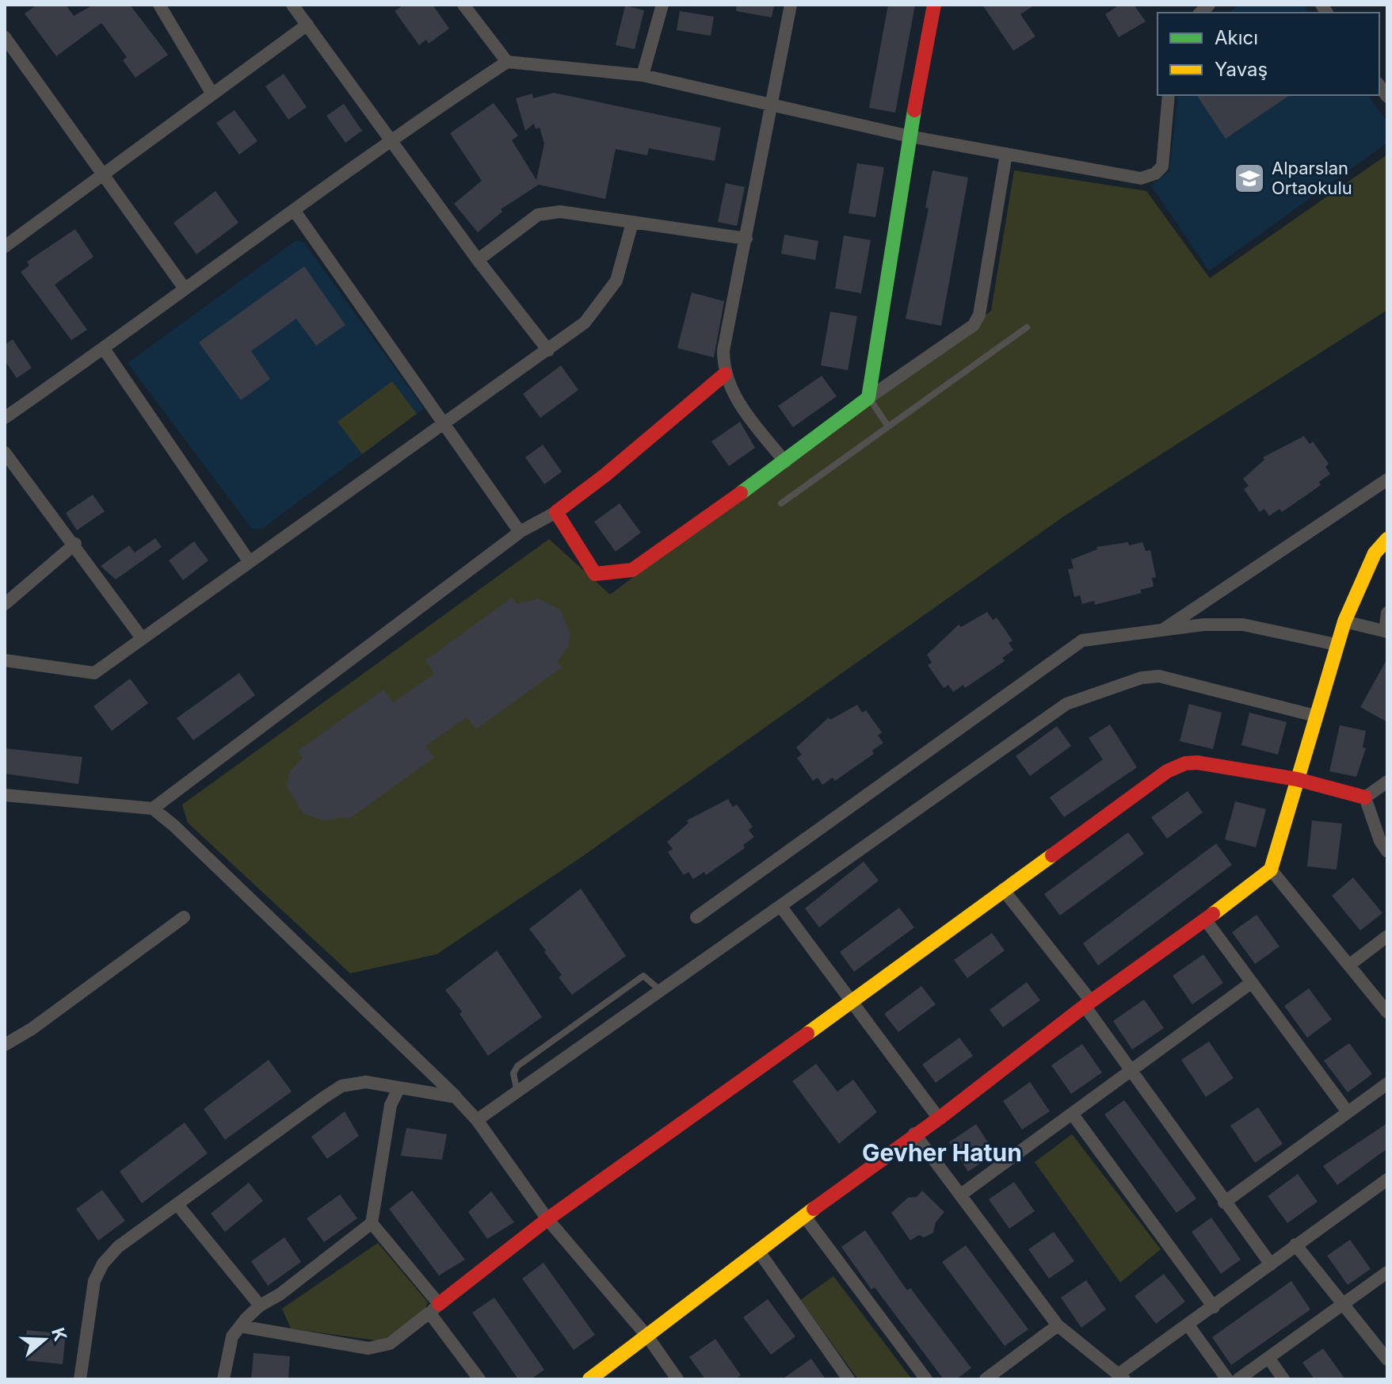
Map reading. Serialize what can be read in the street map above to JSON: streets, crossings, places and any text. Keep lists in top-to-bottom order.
{
  "districts": ["Gevher Hatun"],
  "places": {
    "school or university": ["Alparslan Ortaokulu"]
  },
  "legend": ["Akıcı", "Yavaş"],
  "north": "right"
}
